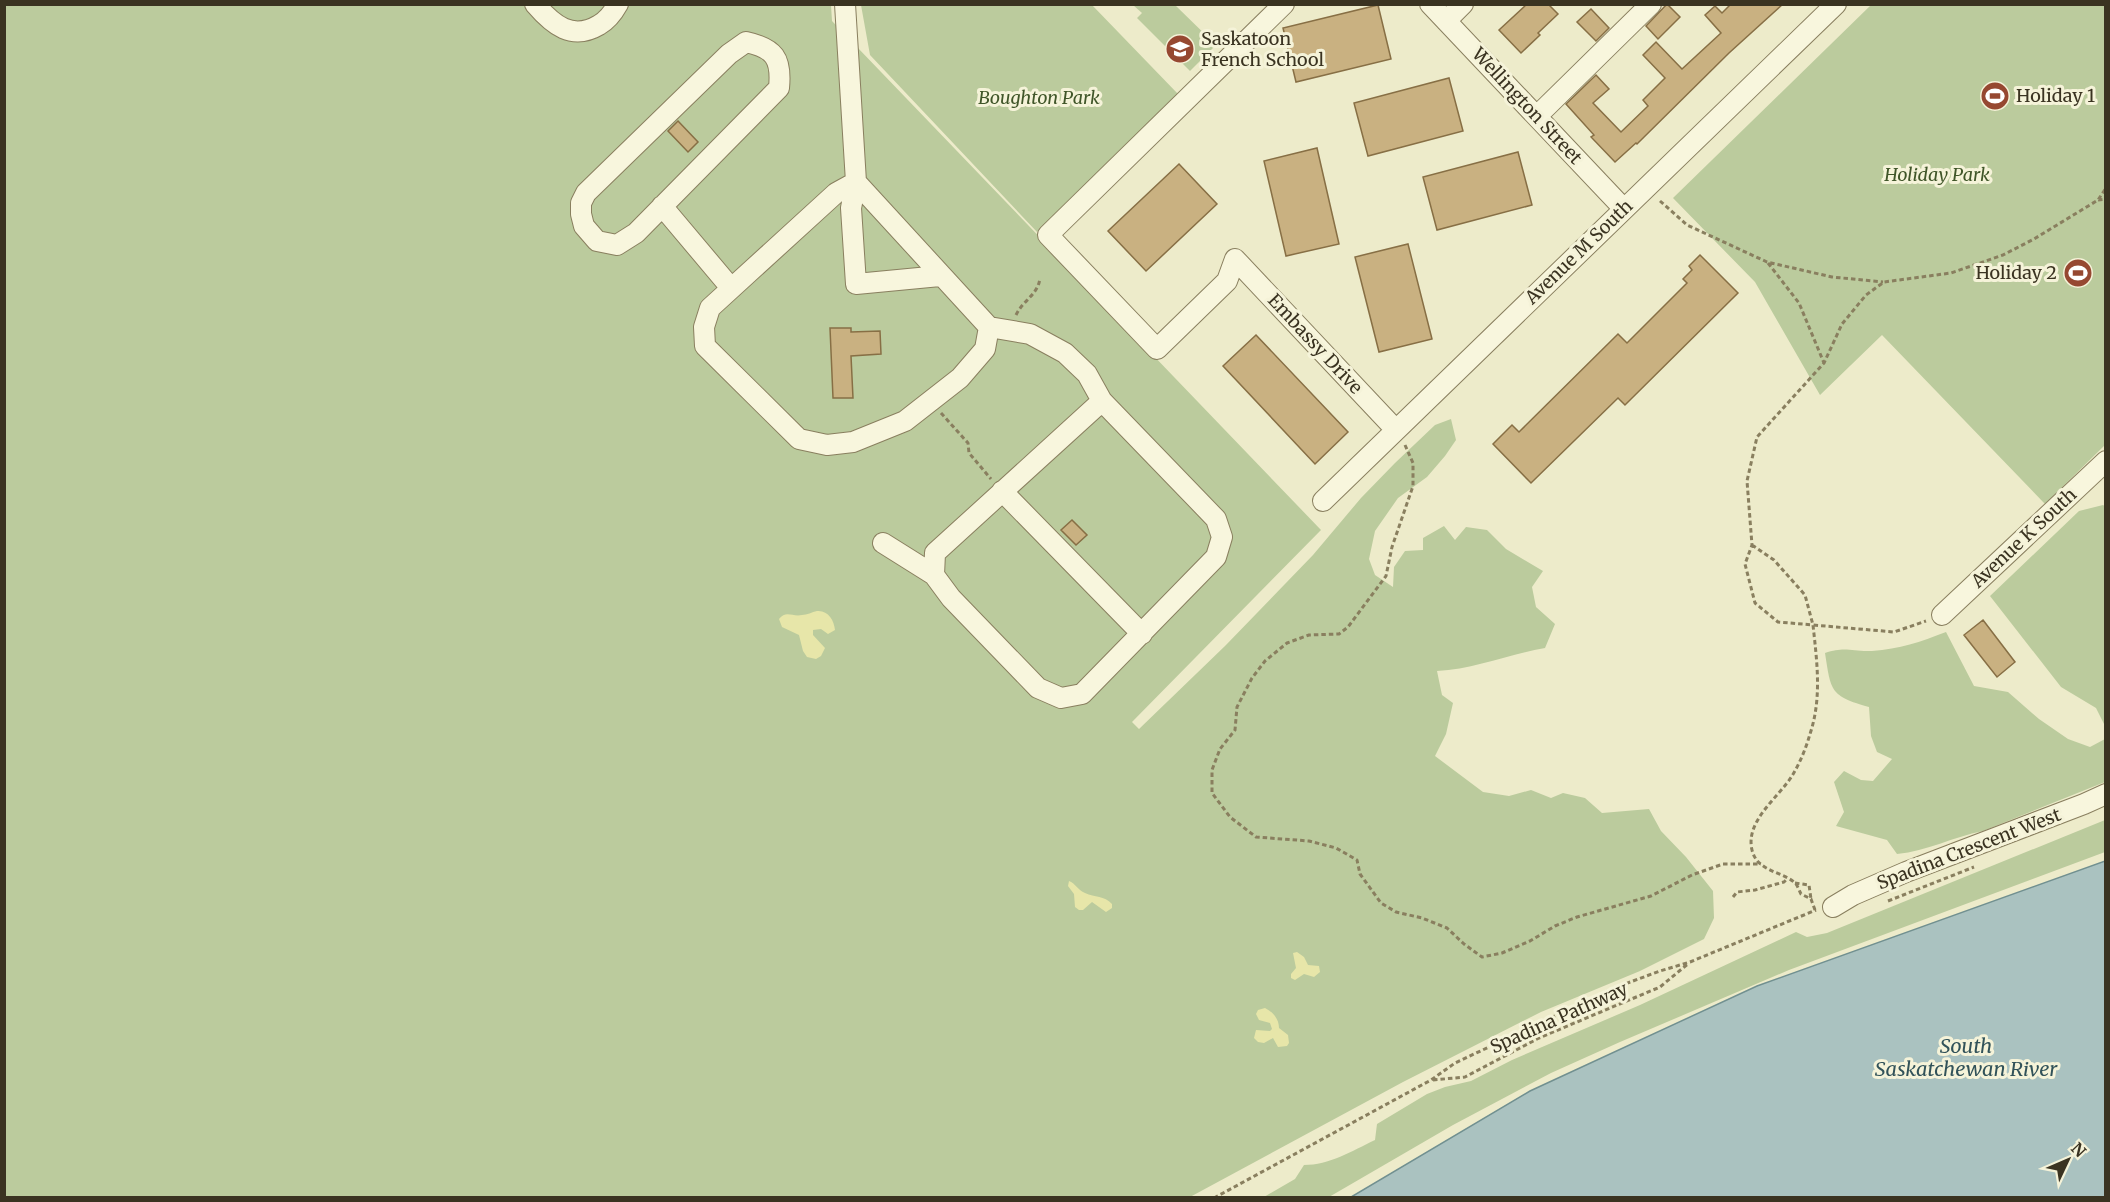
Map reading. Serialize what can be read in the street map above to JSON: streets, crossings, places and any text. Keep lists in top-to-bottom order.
{
  "streets": {
    "street": [
      "Wellington Street",
      "Avenue M South",
      "Embassy Drive",
      "Avenue K South",
      "Spadina Crescent West"
    ],
    "path": ["Spadina Pathway"]
  },
  "crossings": [
    ["Wellington Street", "Avenue M South"],
    ["Avenue M South", "Embassy Drive"],
    ["Spadina Crescent West", "Spadina Pathway"]
  ],
  "water": ["South Saskatchewan River"],
  "parks": ["Boughton Park", "Holiday Park"],
  "places": {
    "school or university": ["Saskatoon French School"],
    "sports": ["Holiday 1", "Holiday 2"]
  },
  "north": "top right"
}
